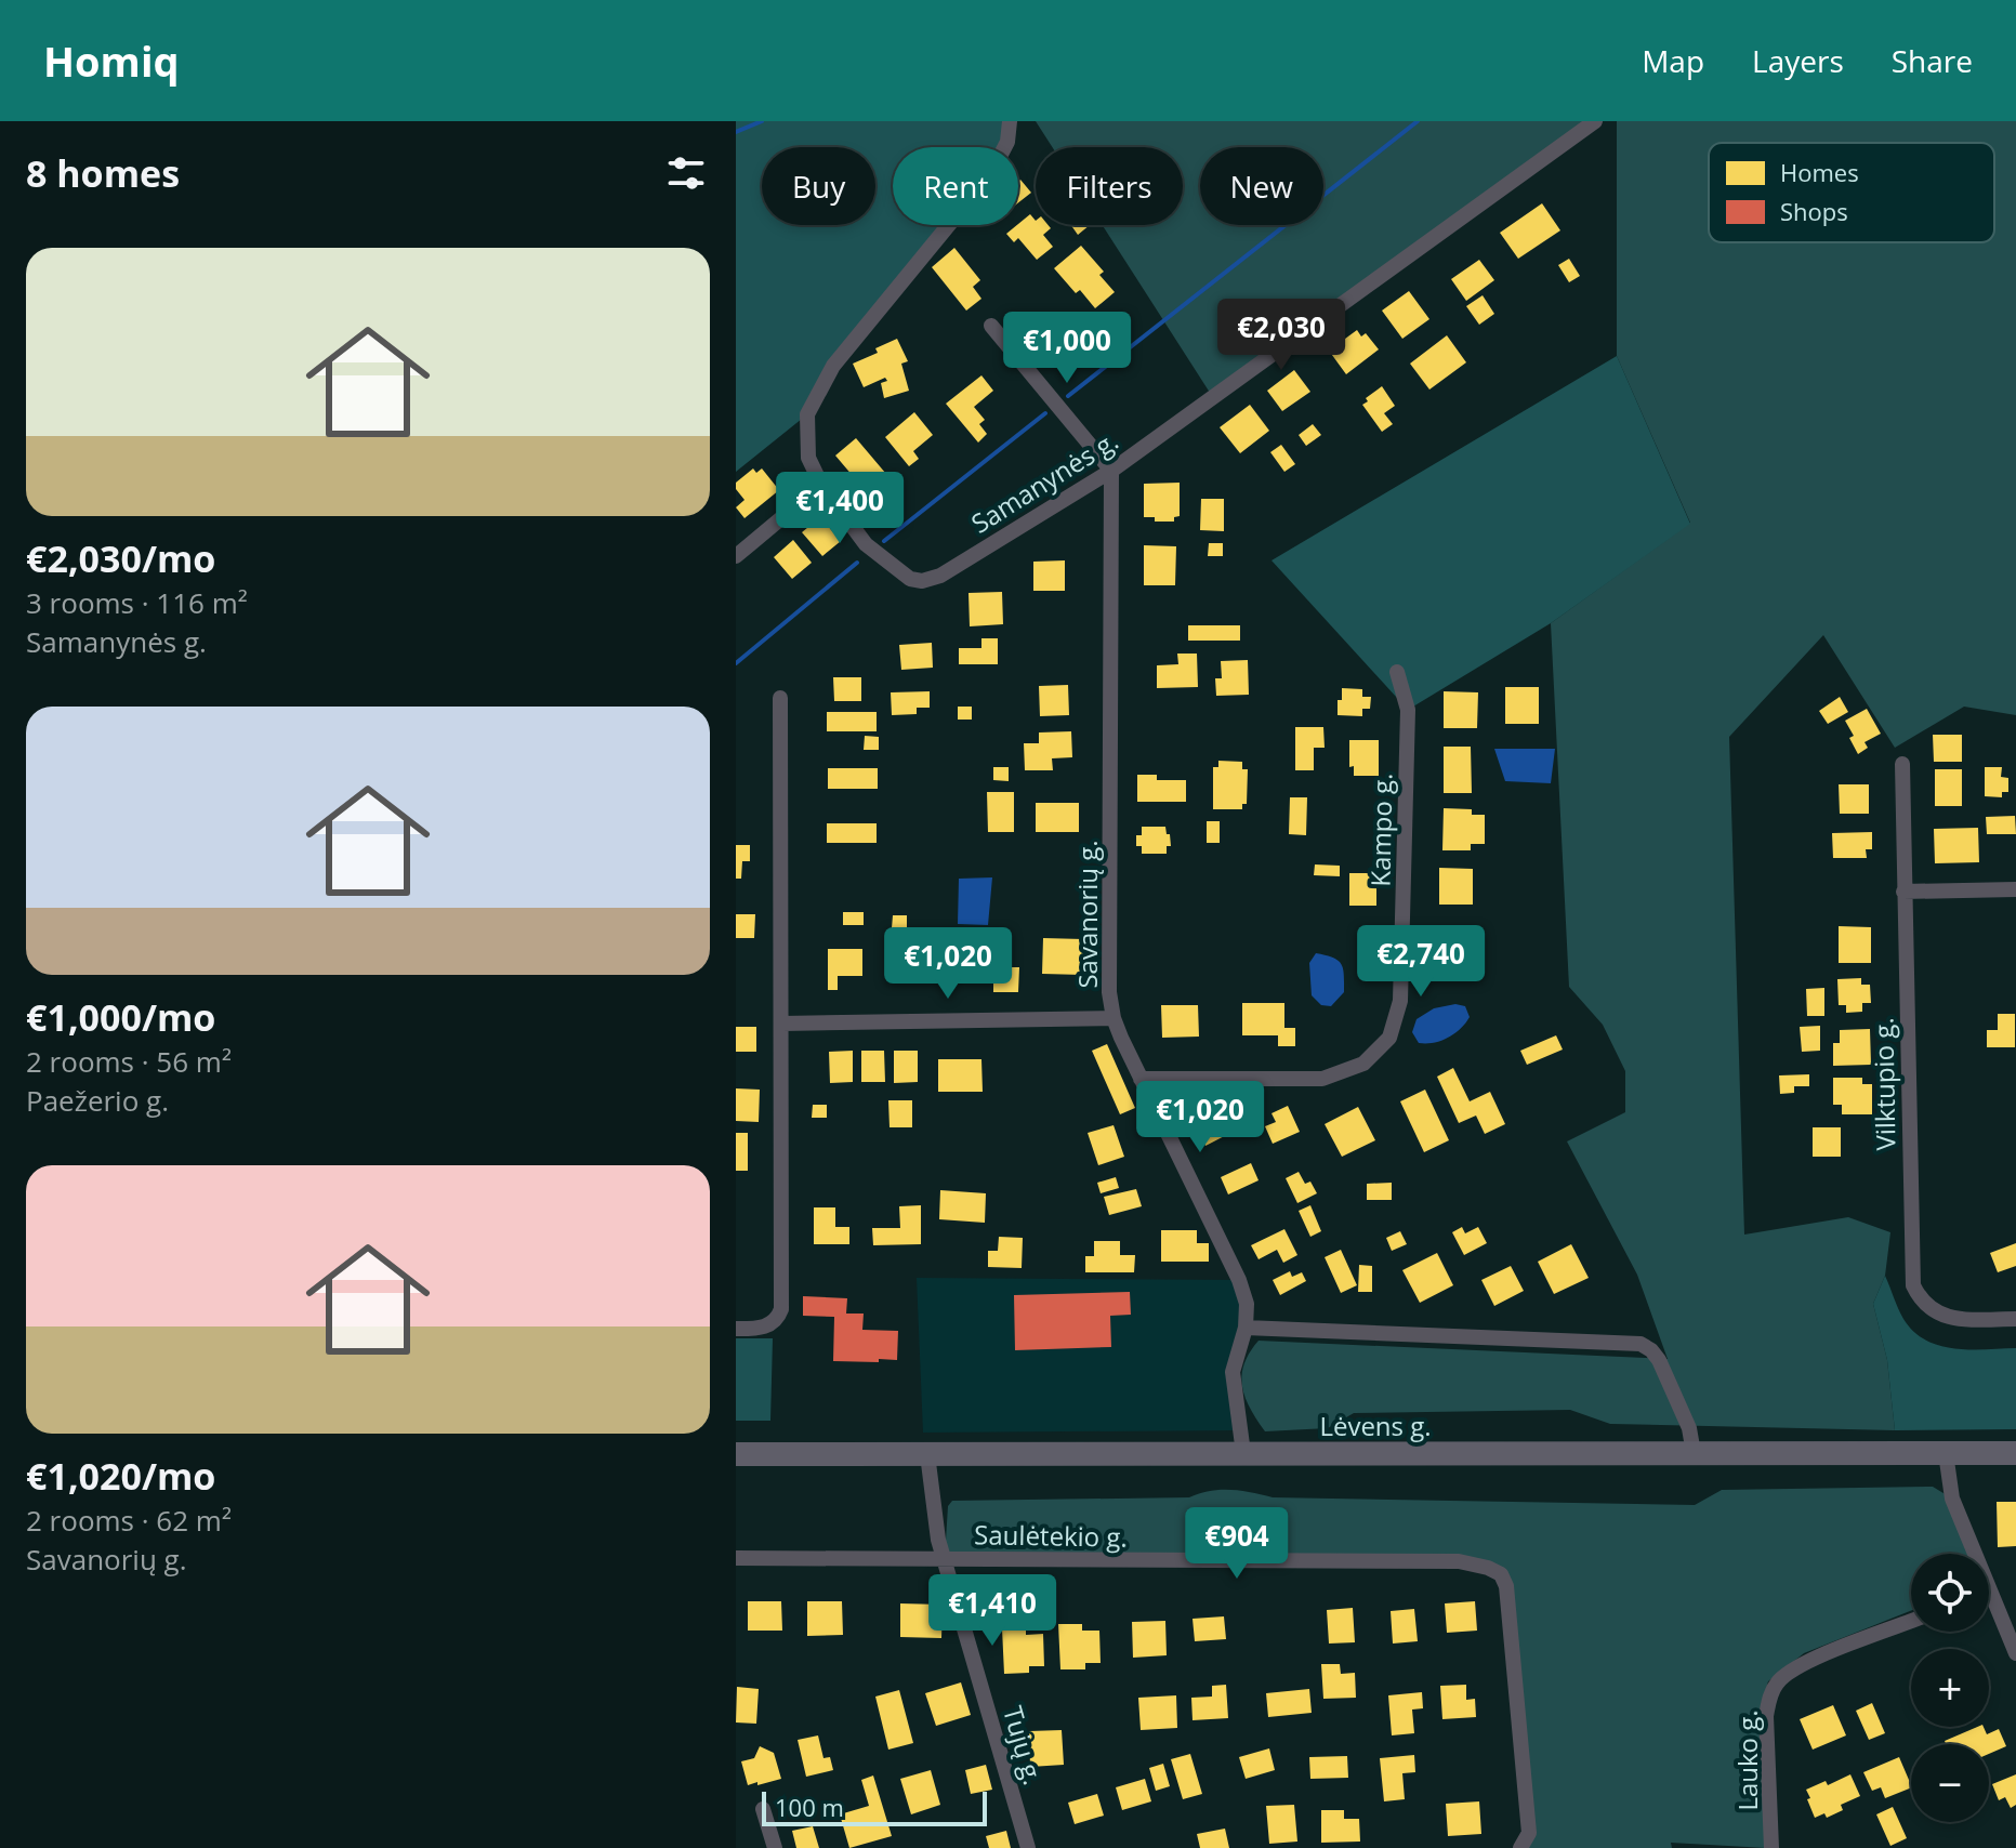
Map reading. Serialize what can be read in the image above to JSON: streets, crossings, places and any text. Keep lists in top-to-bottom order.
{
  "streets": {
    "main road": ["Lėvens g."],
    "street": [
      "Samanynės g.",
      "Kampo g.",
      "Savanorių g.",
      "Vilktupio g.",
      "Saulėtekio g.",
      "Tujų g.",
      "Lauko g."
    ]
  },
  "crossings": [
    ["Samanynės g.", "Savanorių g."],
    ["Kampo g.", "Savanorių g."],
    ["Lėvens g.", "Tujų g."],
    ["Saulėtekio g.", "Tujų g."]
  ],
  "legend": ["Homes", "Shops"],
  "scale_bar": "100 m",
  "page": {
    "header": "Homiq",
    "nav": ["Map", "Layers", "Share"],
    "heading": "8 homes",
    "chip": [
      "Buy",
      "Rent",
      "Filters",
      "New"
    ],
    "list": [
      {
        "name": "€2,030/mo",
        "note": "3 rooms · 116 m² · Samanynės g."
      },
      {
        "name": "€1,000/mo",
        "note": "2 rooms · 56 m² · Paežerio g."
      },
      {
        "name": "€1,020/mo",
        "note": "2 rooms · 62 m² · Savanorių g."
      }
    ],
    "price": [
      "€2,030",
      "€1,000",
      "€1,400",
      "€2,740",
      "€1,020",
      "€1,020",
      "€904",
      "€1,410"
    ],
    "map_buttons": ["+", "−"],
    "scale": "100 m"
  }
}
